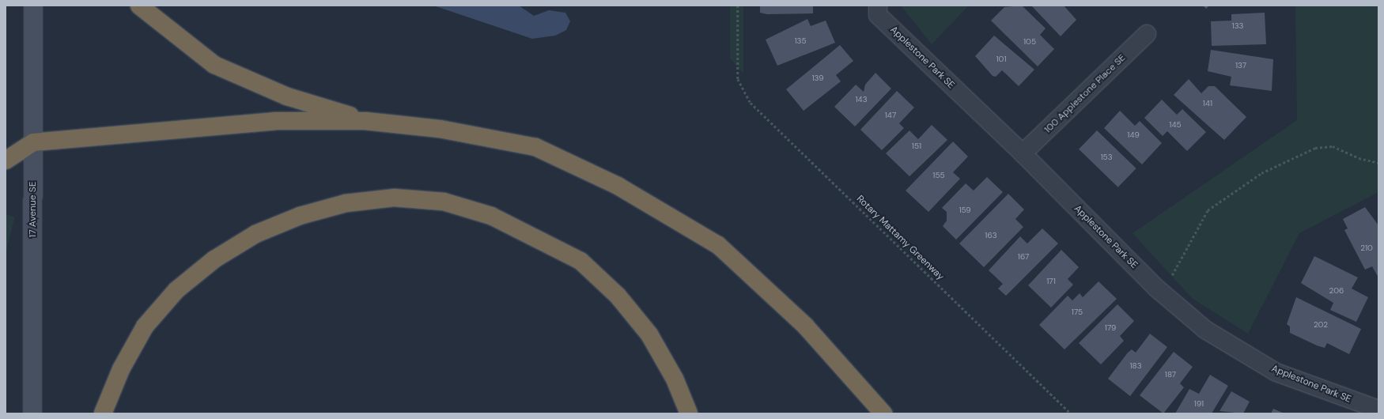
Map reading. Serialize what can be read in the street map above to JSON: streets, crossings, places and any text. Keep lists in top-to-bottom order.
{
  "streets": {
    "main road": ["17 Avenue SE"],
    "street": ["Applestone Park SE", "100 Applestone Place SE"],
    "path": ["Rotary Mattamy Greenway"]
  },
  "crossings": [
    ["Applestone Park SE", "100 Applestone Place SE"]
  ],
  "house_numbers": [
    "133",
    "135",
    "105",
    "101",
    "137",
    "139",
    "143",
    "141",
    "147",
    "145",
    "149",
    "151",
    "153",
    "155",
    "159",
    "163",
    "210",
    "167",
    "171",
    "206",
    "175",
    "202",
    "179",
    "183",
    "187",
    "191"
  ]
}
